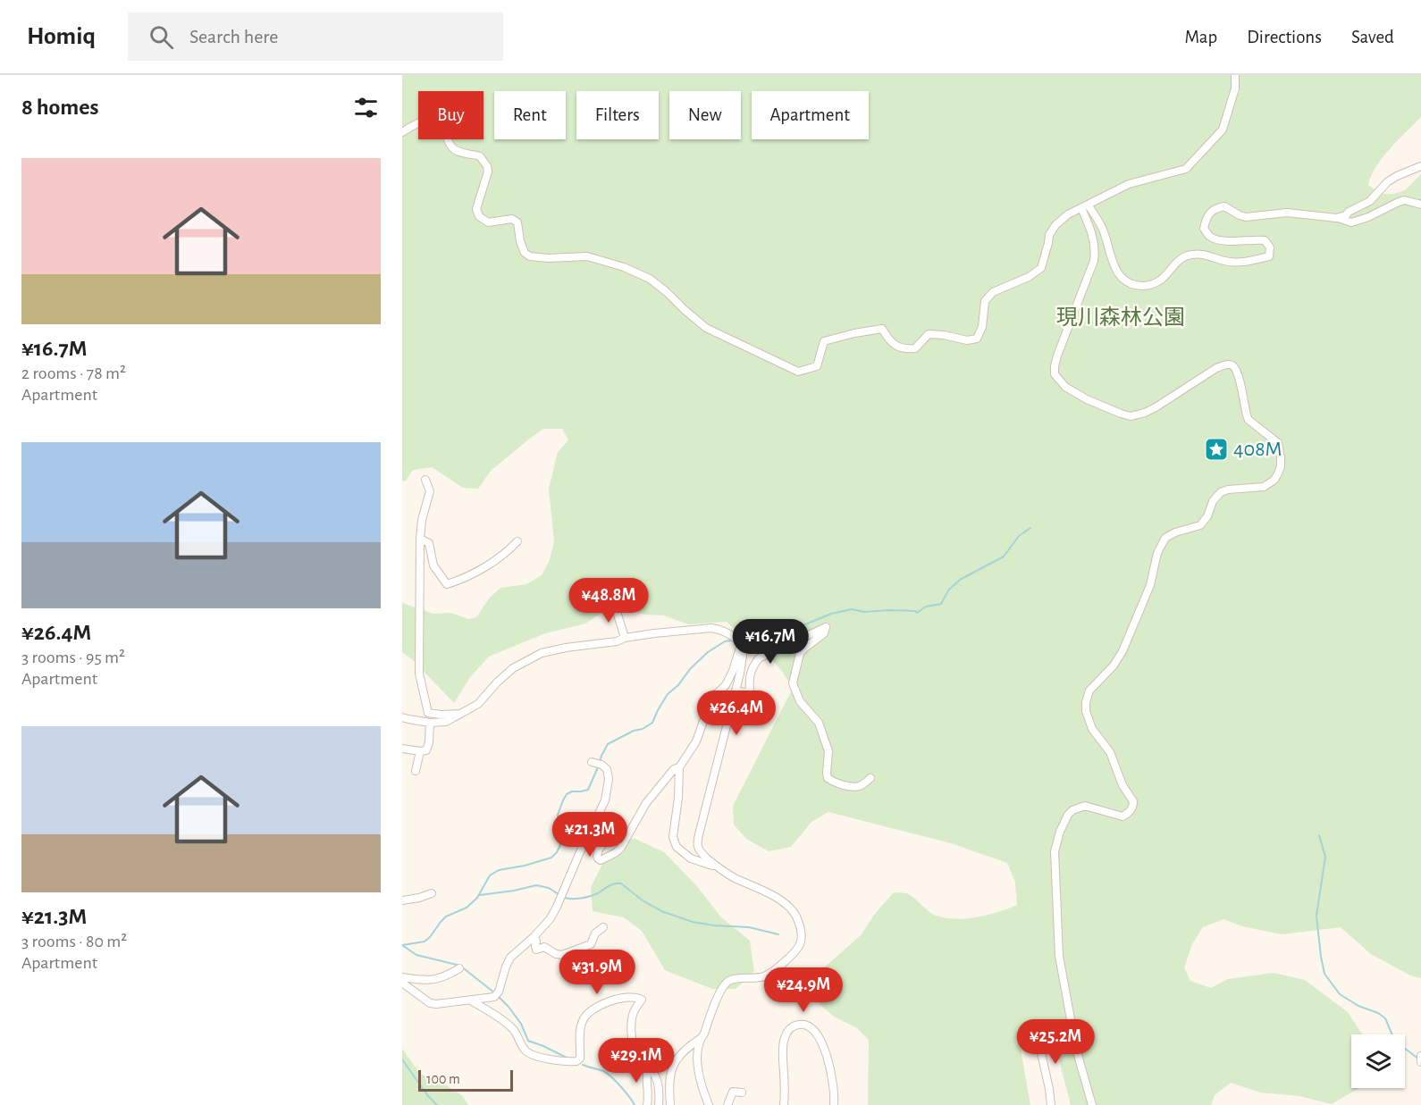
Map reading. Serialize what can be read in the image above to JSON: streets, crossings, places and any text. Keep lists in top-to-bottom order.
{
  "parks": ["現川森林公園"],
  "places": {
    "place": ["408M"]
  },
  "scale_bar": "100 m",
  "page": {
    "header": "Homiq",
    "search": "Search here",
    "nav": ["Map", "Directions", "Saved"],
    "heading": "8 homes",
    "chip": [
      "Buy",
      "Rent",
      "Filters",
      "New",
      "Apartment"
    ],
    "list": [
      {
        "name": "¥16.7M",
        "note": "2 rooms · 78 m² · Apartment"
      },
      {
        "name": "¥26.4M",
        "note": "3 rooms · 95 m² · Apartment"
      },
      {
        "name": "¥21.3M",
        "note": "3 rooms · 80 m² · Apartment"
      }
    ],
    "price": [
      "¥48.8M",
      "¥16.7M",
      "¥26.4M",
      "¥21.3M",
      "¥31.9M",
      "¥24.9M",
      "¥25.2M",
      "¥29.1M"
    ],
    "scale": "100 m"
  }
}
